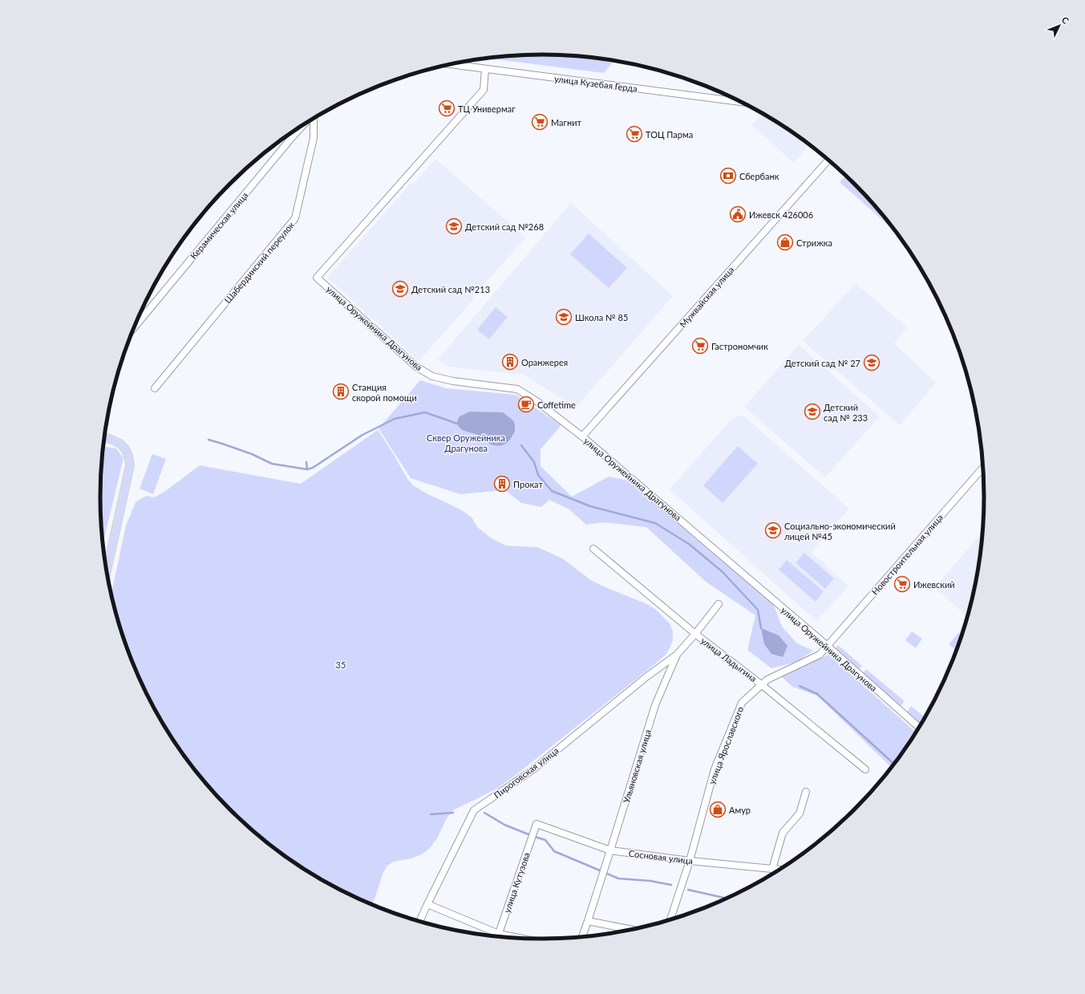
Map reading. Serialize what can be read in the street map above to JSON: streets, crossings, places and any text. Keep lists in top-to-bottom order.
{
  "streets": {
    "street": [
      "улица Кузебая Герда",
      "Керамическая улица",
      "Шабердинский переулок",
      "Мужвайская улица",
      "улица Оружейника Драгунова",
      "Новостроительная улица",
      "улица Ладыгина",
      "улица Ярославского",
      "Ульяновская улица",
      "Пироговская улица",
      "Сосновая улица",
      "улица Кутузова"
    ]
  },
  "crossings": [
    ["улица Кузебая Герда", "улица Оружейника Драгунова"],
    ["Мужвайская улица", "улица Оружейника Драгунова"],
    ["улица Оружейника Драгунова", "Новостроительная улица"],
    ["улица Оружейника Драгунова", "улица Ярославского"],
    ["Новостроительная улица", "улица Ярославского"],
    ["улица Ладыгина", "улица Ярославского"],
    ["улица Ладыгина", "Ульяновская улица"],
    ["улица Ярославского", "Сосновая улица"],
    ["Ульяновская улица", "Пироговская улица"],
    ["Ульяновская улица", "Сосновая улица"],
    ["Сосновая улица", "улица Кутузова"]
  ],
  "parks": ["Сквер Оружейника Драгунова", "35"],
  "places": {
    "supermarket": [
      "ТЦ Универмаг",
      "Магнит",
      "ТОЦ Парма",
      "Гастрономчик",
      "Ижевский"
    ],
    "bank": ["Сбербанк"],
    "public building": ["Ижевск 426006"],
    "school or university": [
      "Детский сад №268",
      "Детский сад №213",
      "Школа № 85",
      "Детский сад № 27",
      "Детский сад № 233",
      "Социально-экономический лицей №45"
    ],
    "shop": ["Стрижка", "Амур"],
    "building": ["Оранжерея", "Станция скорой помощи", "Прокат"],
    "cafe": ["Coffetime"]
  },
  "north": "top right"
}
